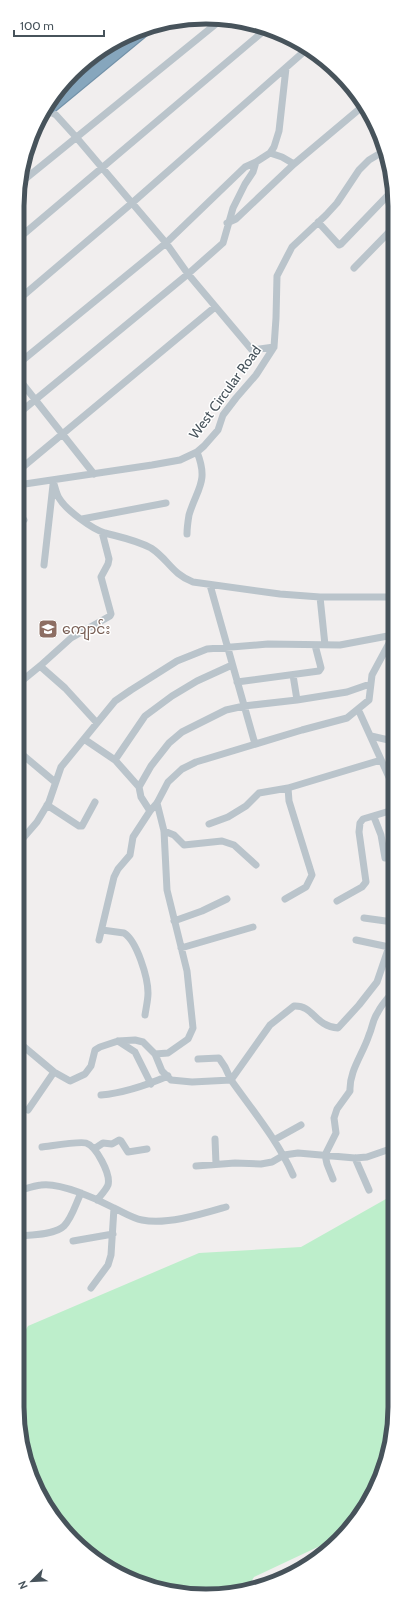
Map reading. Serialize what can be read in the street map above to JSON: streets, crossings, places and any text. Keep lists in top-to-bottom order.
{
  "streets": {
    "street": ["West Circular Road"]
  },
  "places": {
    "school or university": ["ကျောင်း"]
  },
  "scale_bar": "100 m",
  "north": "bottom left"
}
